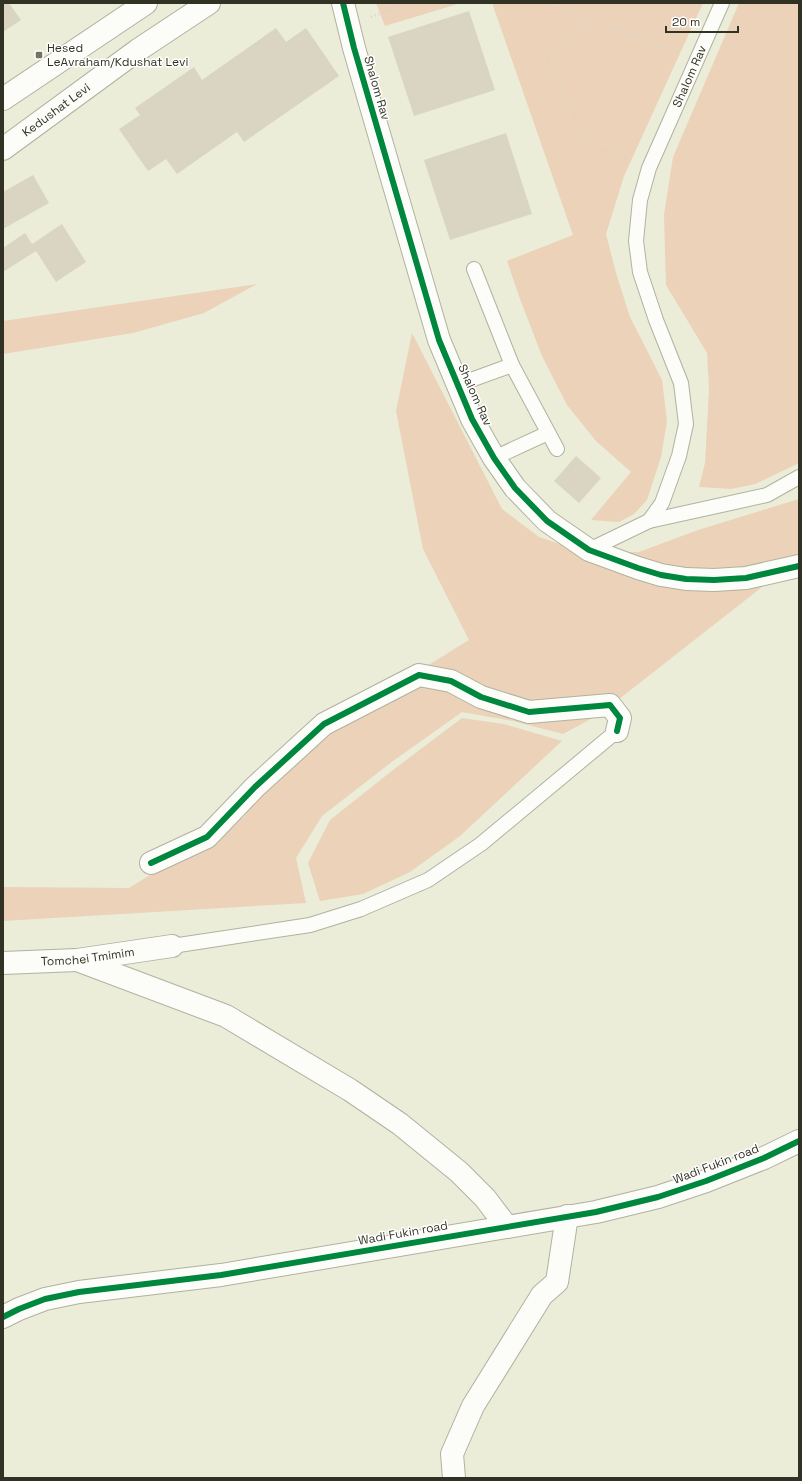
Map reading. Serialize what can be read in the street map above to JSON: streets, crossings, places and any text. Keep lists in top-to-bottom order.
{
  "streets": {
    "street": [
      "Shalom Rav",
      "Kedushat Levi",
      "Tomchei Tmimim",
      "Wadi Fukin road"
    ]
  },
  "places": {
    "transit": ["Hesed LeAvraham/Kdushat Levi"]
  },
  "scale_bar": "20 m"
}
